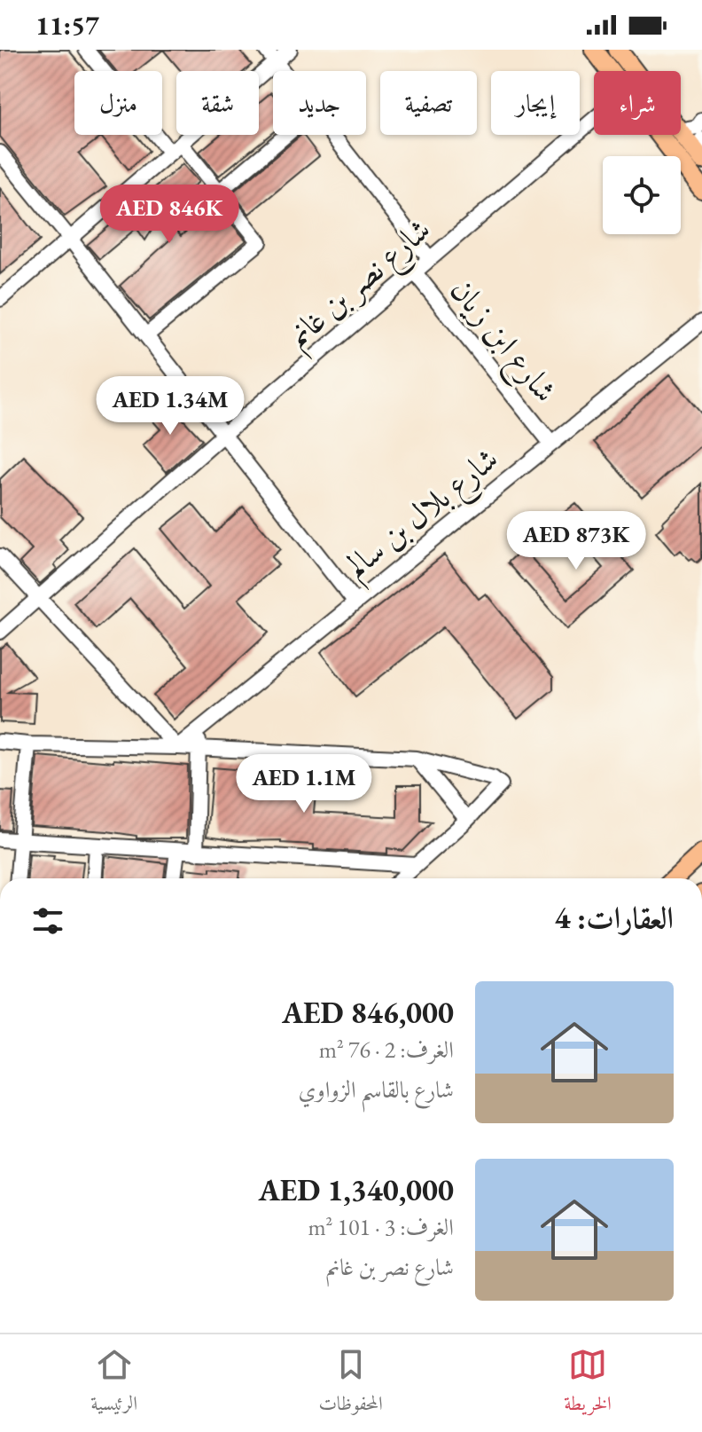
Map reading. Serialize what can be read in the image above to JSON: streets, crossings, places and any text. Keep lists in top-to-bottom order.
{
  "streets": {
    "street": ["شارع نصر بن غانم", "شارع ابن زيان", "شارع بلال بن سالم"]
  },
  "crossings": [
    ["شارع نصر بن غانم", "شارع ابن زيان"],
    ["شارع ابن زيان", "شارع بلال بن سالم"]
  ],
  "page": {
    "status": "11:57",
    "chip": [
      "شراء",
      "إيجار",
      "تصفية",
      "جديد",
      "شقة",
      "منزل"
    ],
    "price": [
      "AED 846K",
      "AED 1.34M",
      "AED 873K",
      "AED 1.1M"
    ],
    "heading": "العقارات: 4",
    "list": [
      {
        "name": "AED 846,000",
        "note": "الغرف: 2 · 76 m² · شارع بالقاسم الزواوي"
      },
      {
        "name": "AED 1,340,000",
        "note": "الغرف: 3 · 101 m² · شارع نصر بن غانم"
      }
    ],
    "tabs": ["الخريطة", "المحفوظات", "الرئيسية"]
  }
}
